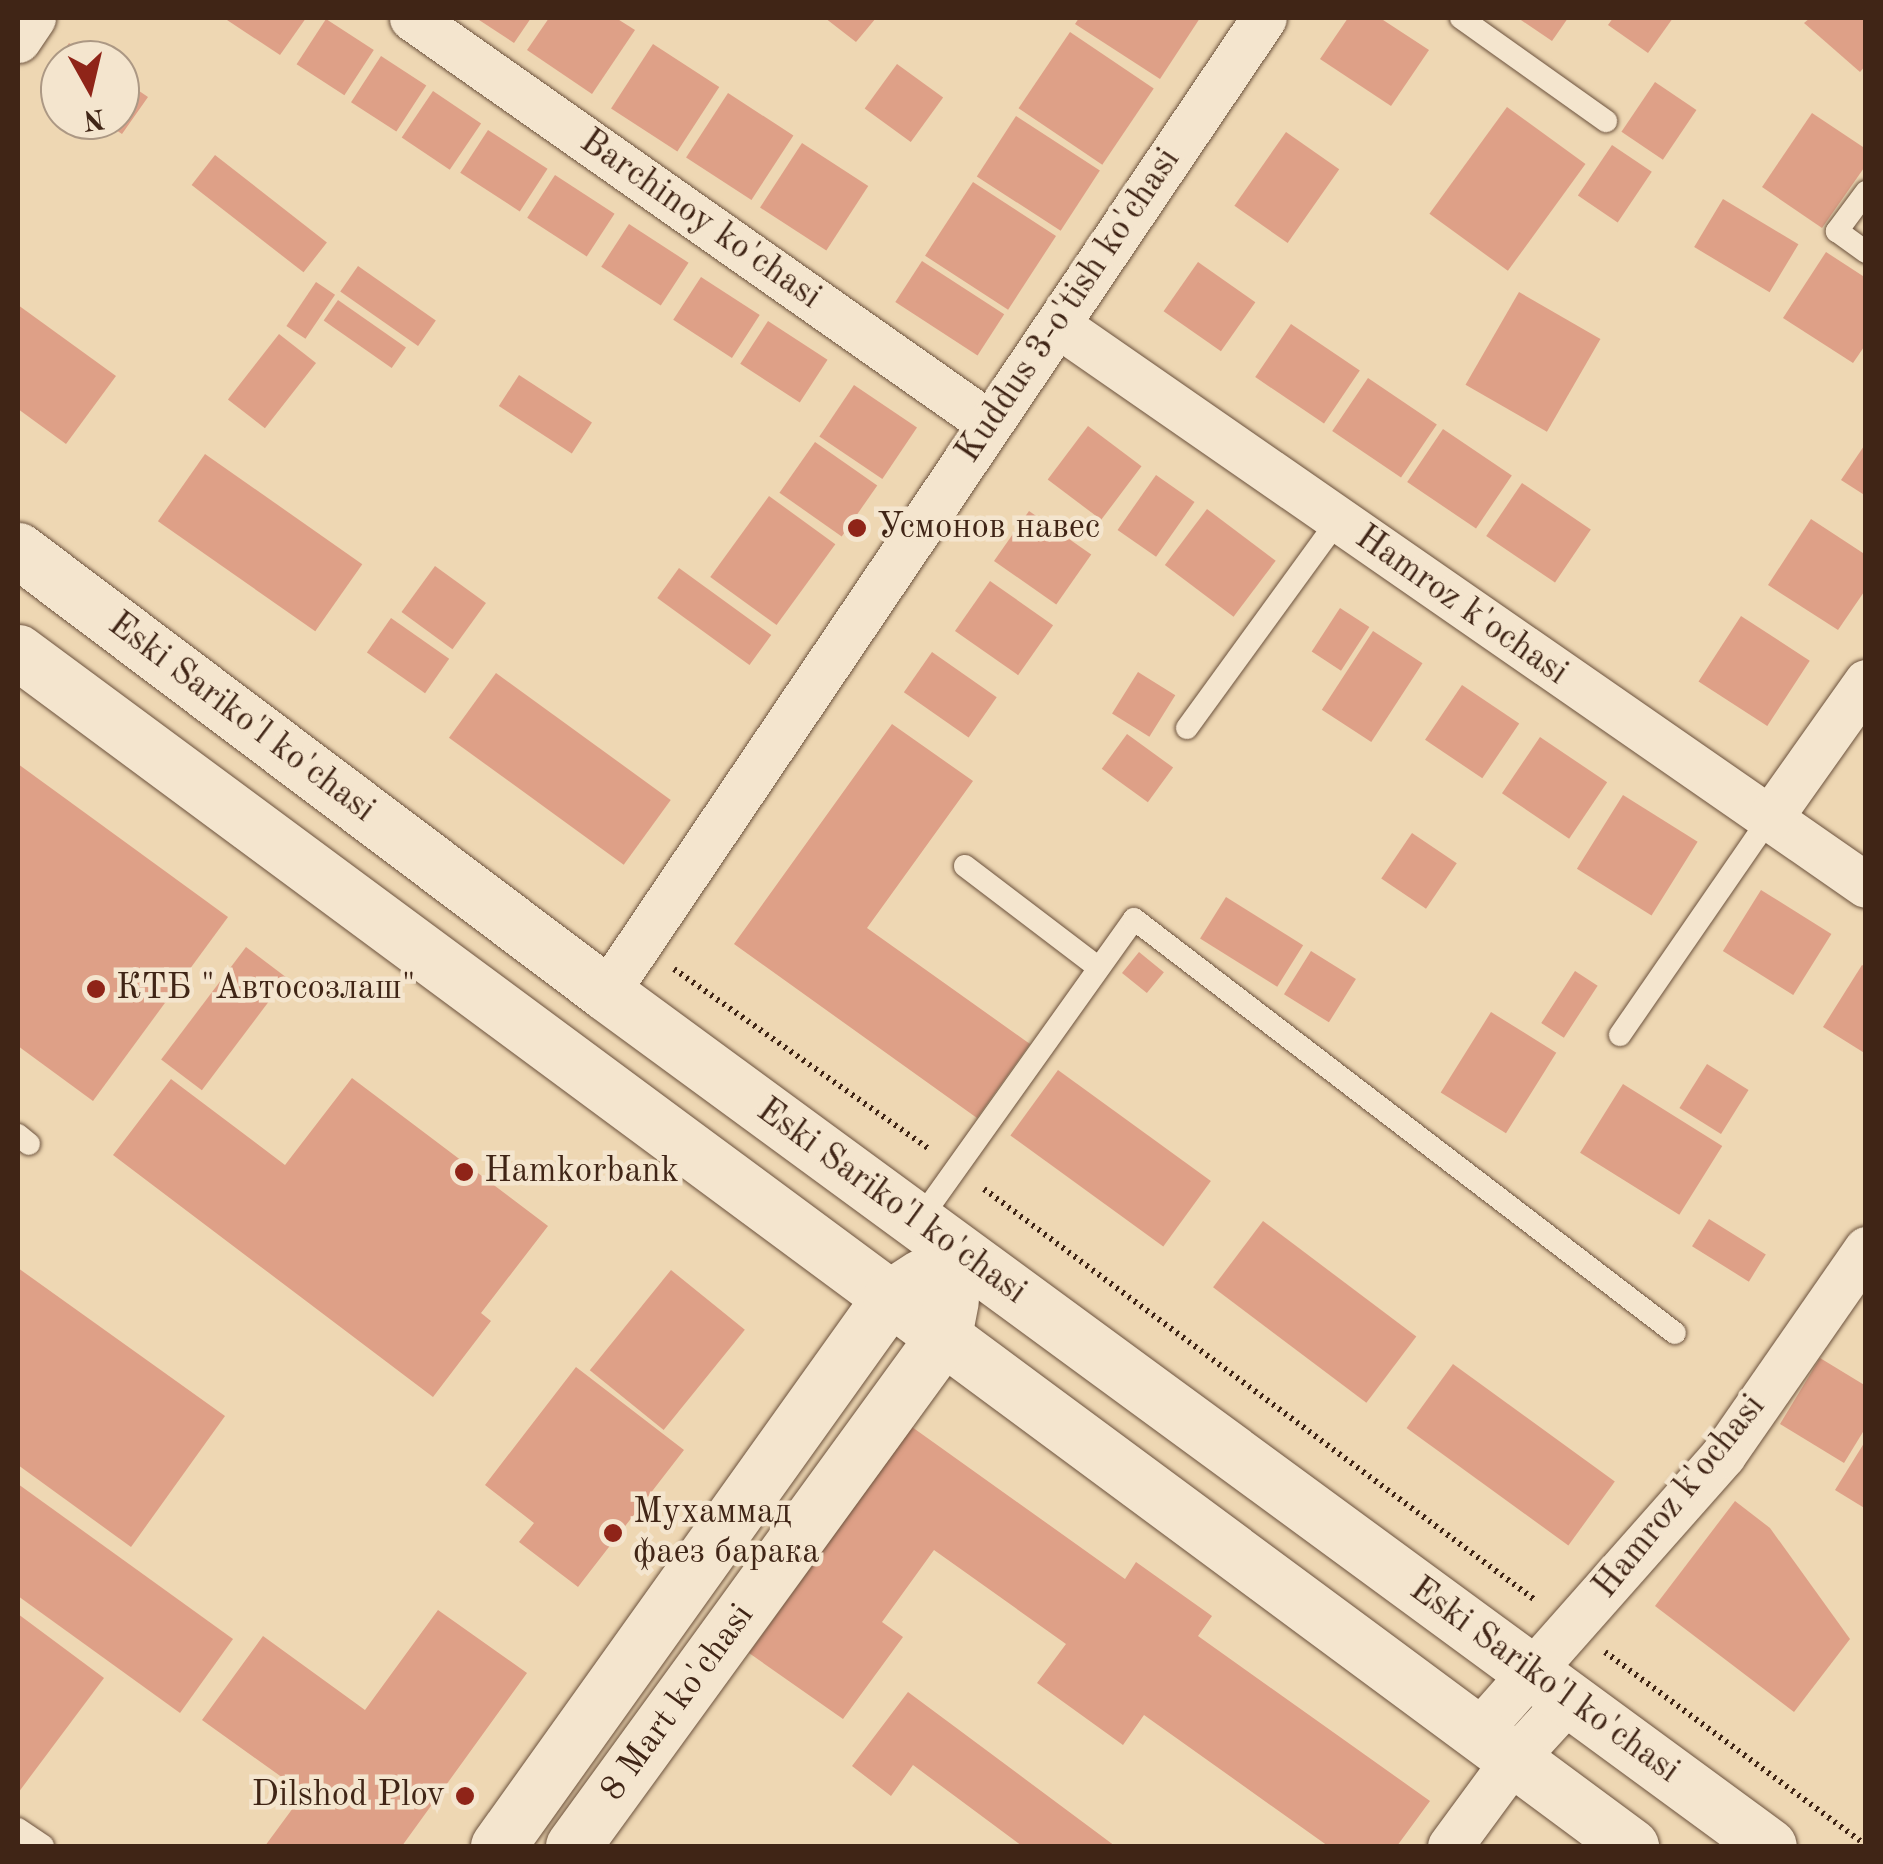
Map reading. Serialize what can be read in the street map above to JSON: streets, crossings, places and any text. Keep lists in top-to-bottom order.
{
  "streets": {
    "main road": ["Eski Sariko'l ko'chasi", "8 Mart ko'chasi"],
    "street": ["Barchinoy ko'chasi", "Kuddus 3-o'tish ko'chasi", "Hamroz k'ochasi"]
  },
  "crossings": [
    ["Barchinoy ko'chasi", "Kuddus 3-o'tish ko'chasi"],
    ["Kuddus 3-o'tish ko'chasi", "Hamroz k'ochasi"],
    ["Kuddus 3-o'tish ko'chasi", "Eski Sariko'l ko'chasi"],
    ["Hamroz k'ochasi", "Eski Sariko'l ko'chasi"],
    ["Eski Sariko'l ko'chasi", "8 Mart ko'chasi"]
  ],
  "places": [
    "Усмонов навес",
    "КТБ \"Автосозлаш\"",
    "Hamkorbank",
    "Мухаммад фаез барака",
    "Dilshod Plov"
  ],
  "north": "bottom"
}
